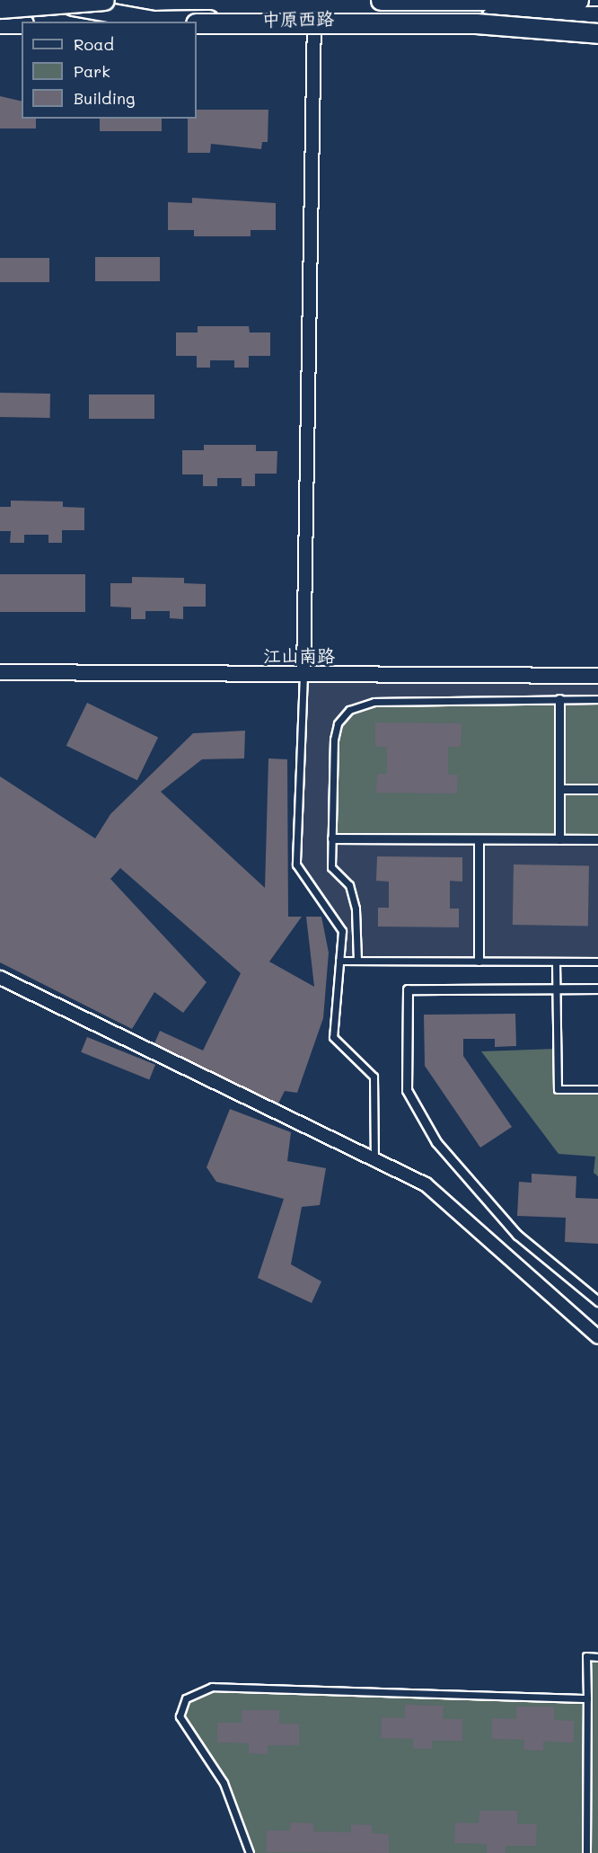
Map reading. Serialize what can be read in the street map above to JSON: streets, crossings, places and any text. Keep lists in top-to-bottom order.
{
  "streets": {
    "main road": ["中原西路"],
    "street": ["江山南路"]
  },
  "legend": ["Road", "Park", "Building"]
}
